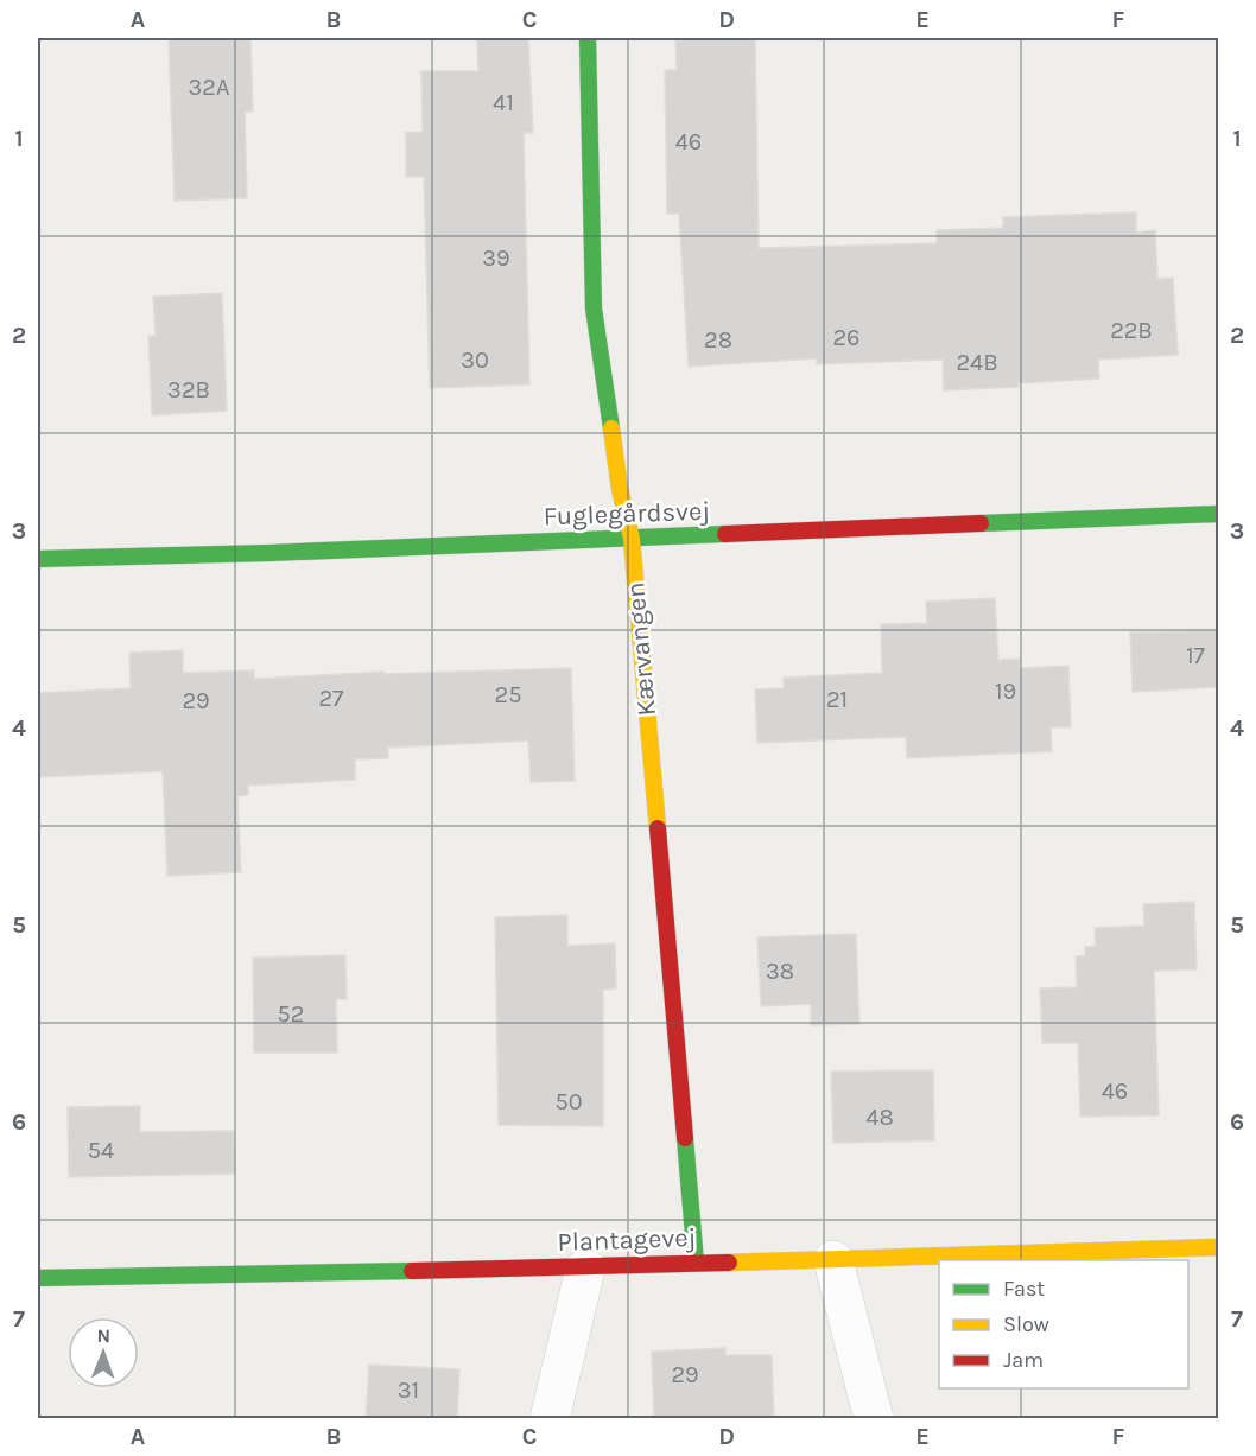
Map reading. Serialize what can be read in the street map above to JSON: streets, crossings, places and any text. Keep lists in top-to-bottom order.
{
  "streets": {
    "street": ["Fuglegårdsvej", "Kærvangen", "Plantagevej"]
  },
  "crossings": [
    ["Fuglegårdsvej", "Kærvangen"],
    ["Kærvangen", "Plantagevej"]
  ],
  "house_numbers": [
    "32A",
    "41",
    "46",
    "39",
    "22B",
    "26",
    "28",
    "30",
    "24B",
    "32B",
    "17",
    "19",
    "25",
    "27",
    "21",
    "29",
    "38",
    "52",
    "46",
    "50",
    "48",
    "54",
    "29",
    "31"
  ],
  "legend": ["Fast", "Slow", "Jam"],
  "north": "top",
  "grid": {
    "columns": [
      "A",
      "B",
      "C",
      "D",
      "E",
      "F"
    ],
    "rows": [
      "1",
      "2",
      "3",
      "4",
      "5",
      "6",
      "7"
    ]
  }
}
